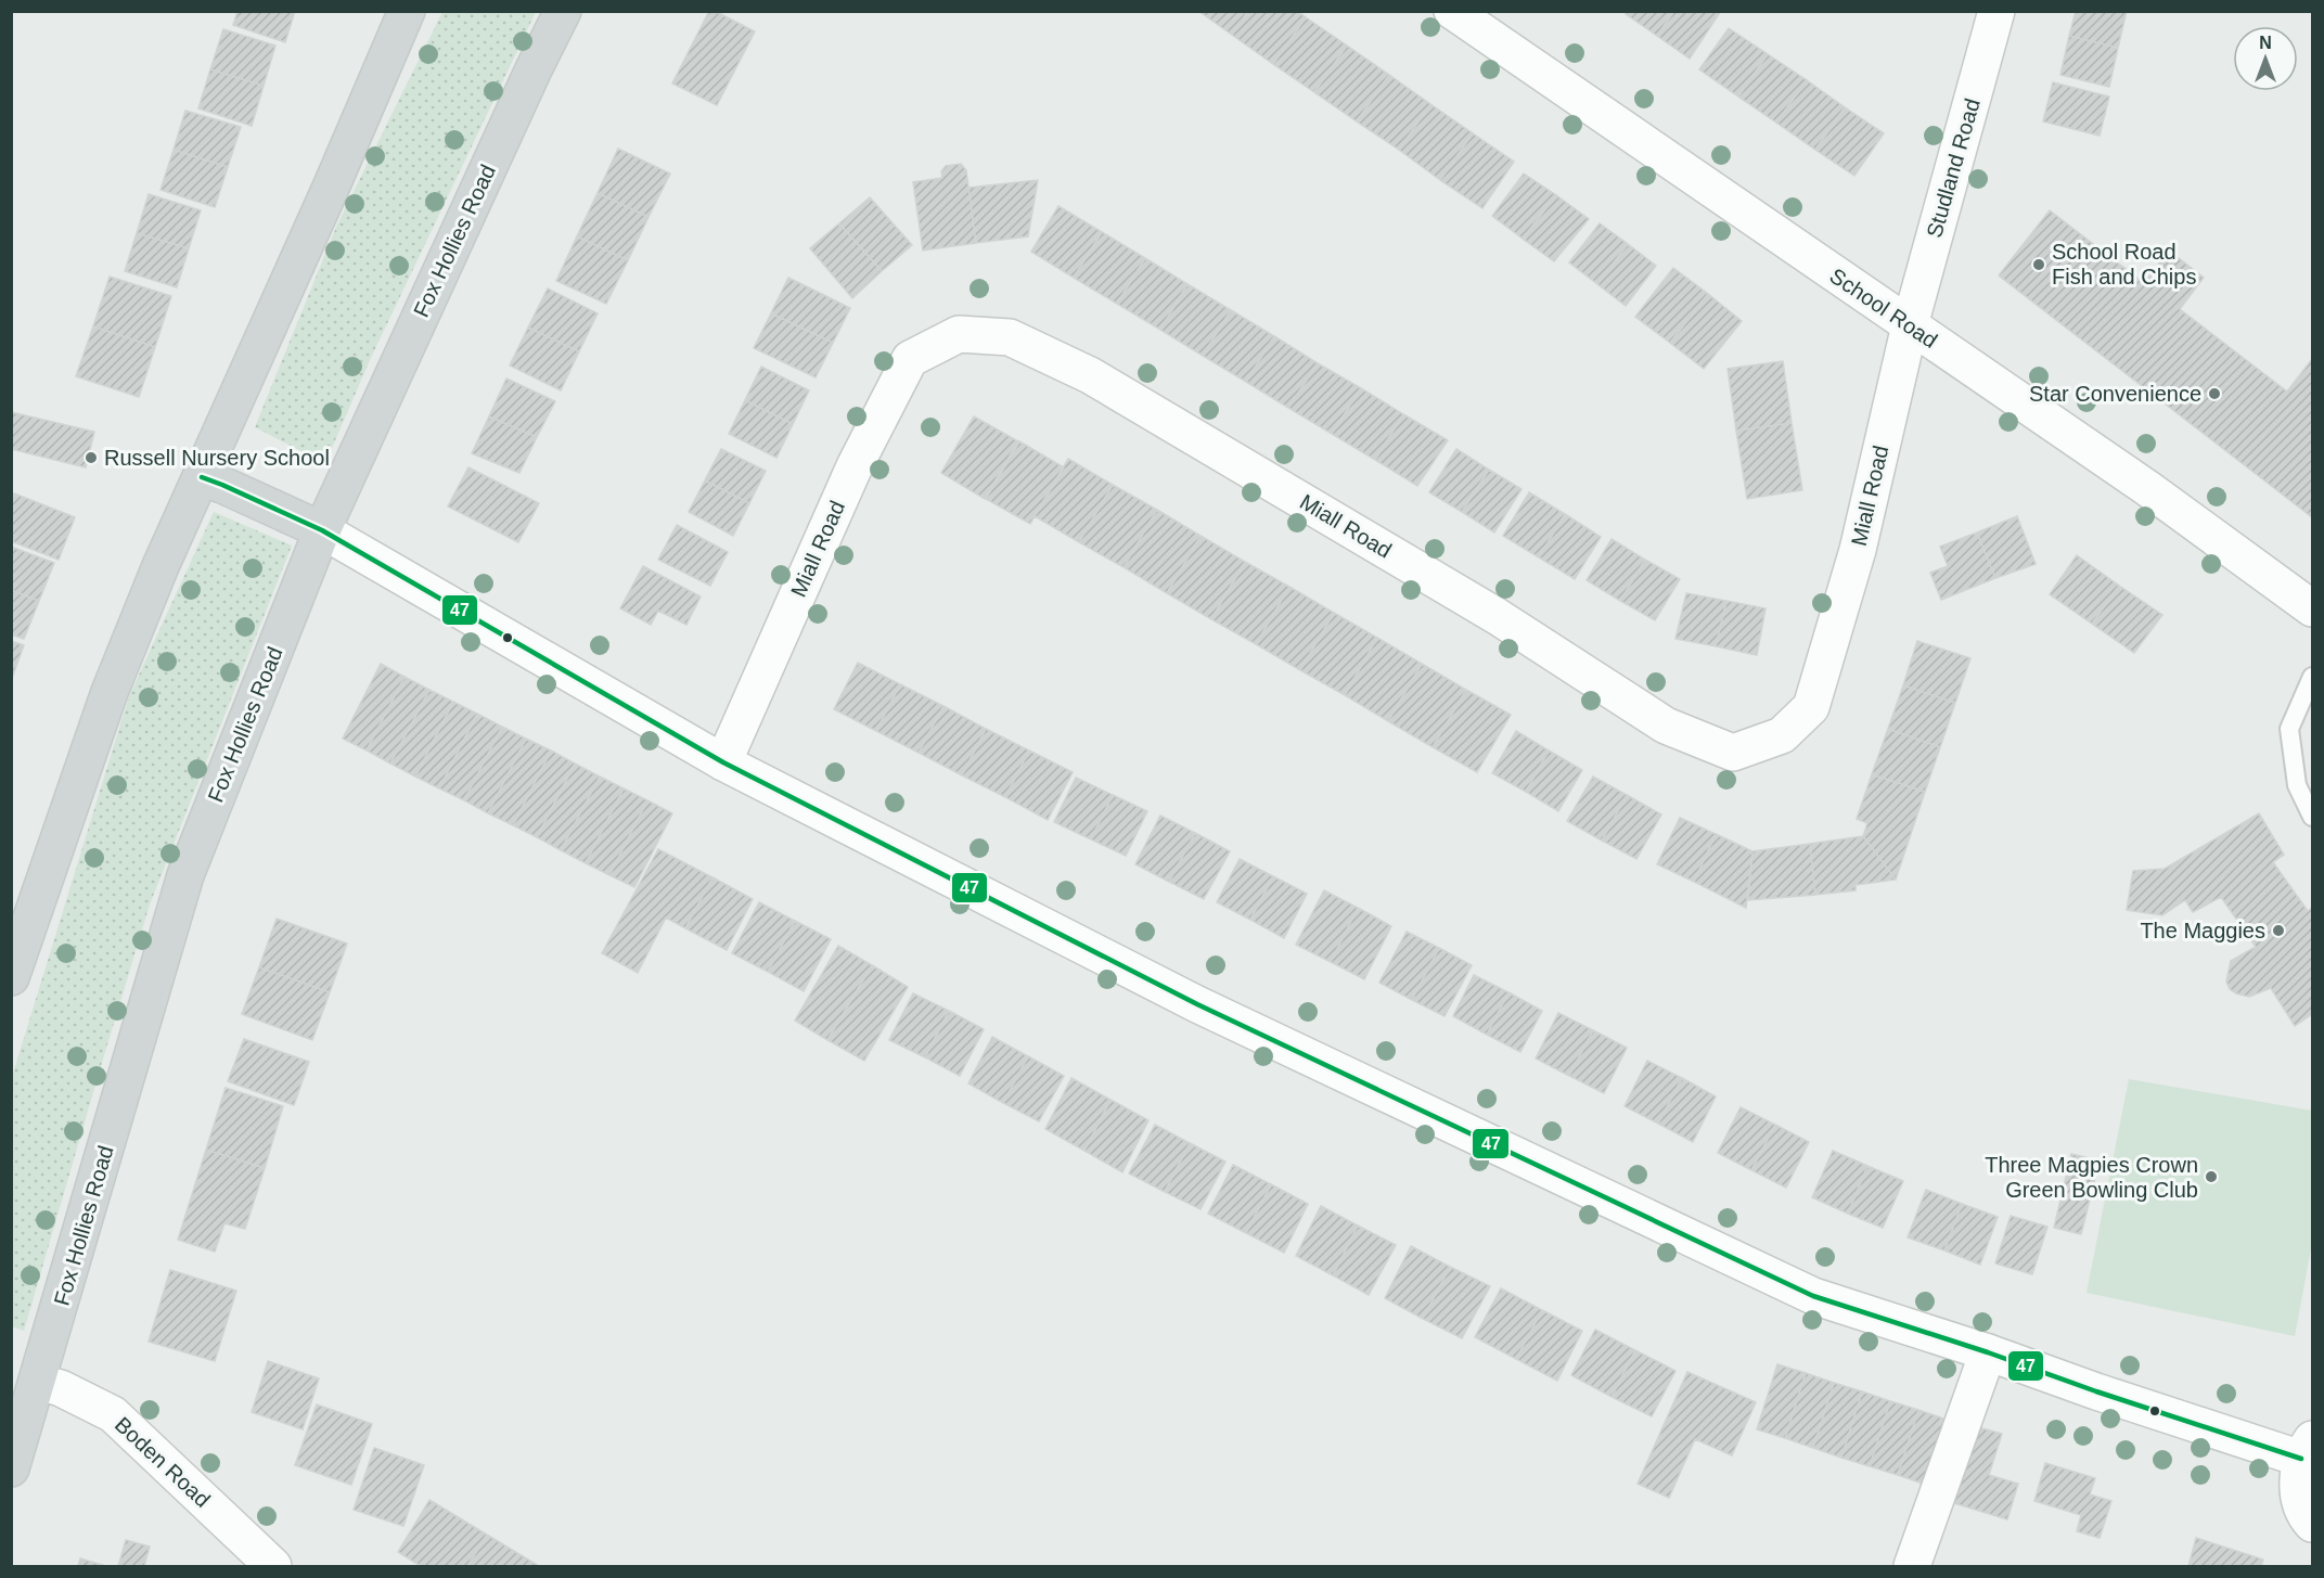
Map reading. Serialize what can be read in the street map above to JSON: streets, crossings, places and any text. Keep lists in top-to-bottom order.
{
  "streets": {
    "main road": ["Fox Hollies Road"],
    "street": [
      "Studland Road",
      "School Road",
      "Miall Road",
      "Boden Road"
    ]
  },
  "crossings": [
    ["Studland Road", "School Road"],
    ["Studland Road", "Miall Road"],
    ["Fox Hollies Road", "Boden Road"],
    ["School Road", "Miall Road"]
  ],
  "places": [
    "School Road Fish and Chips",
    "Star Convenience",
    "Russell Nursery School",
    "The Maggies",
    "Three Magpies Crown Green Bowling Club"
  ],
  "lines": ["transit line 47"],
  "north": "top"
}
